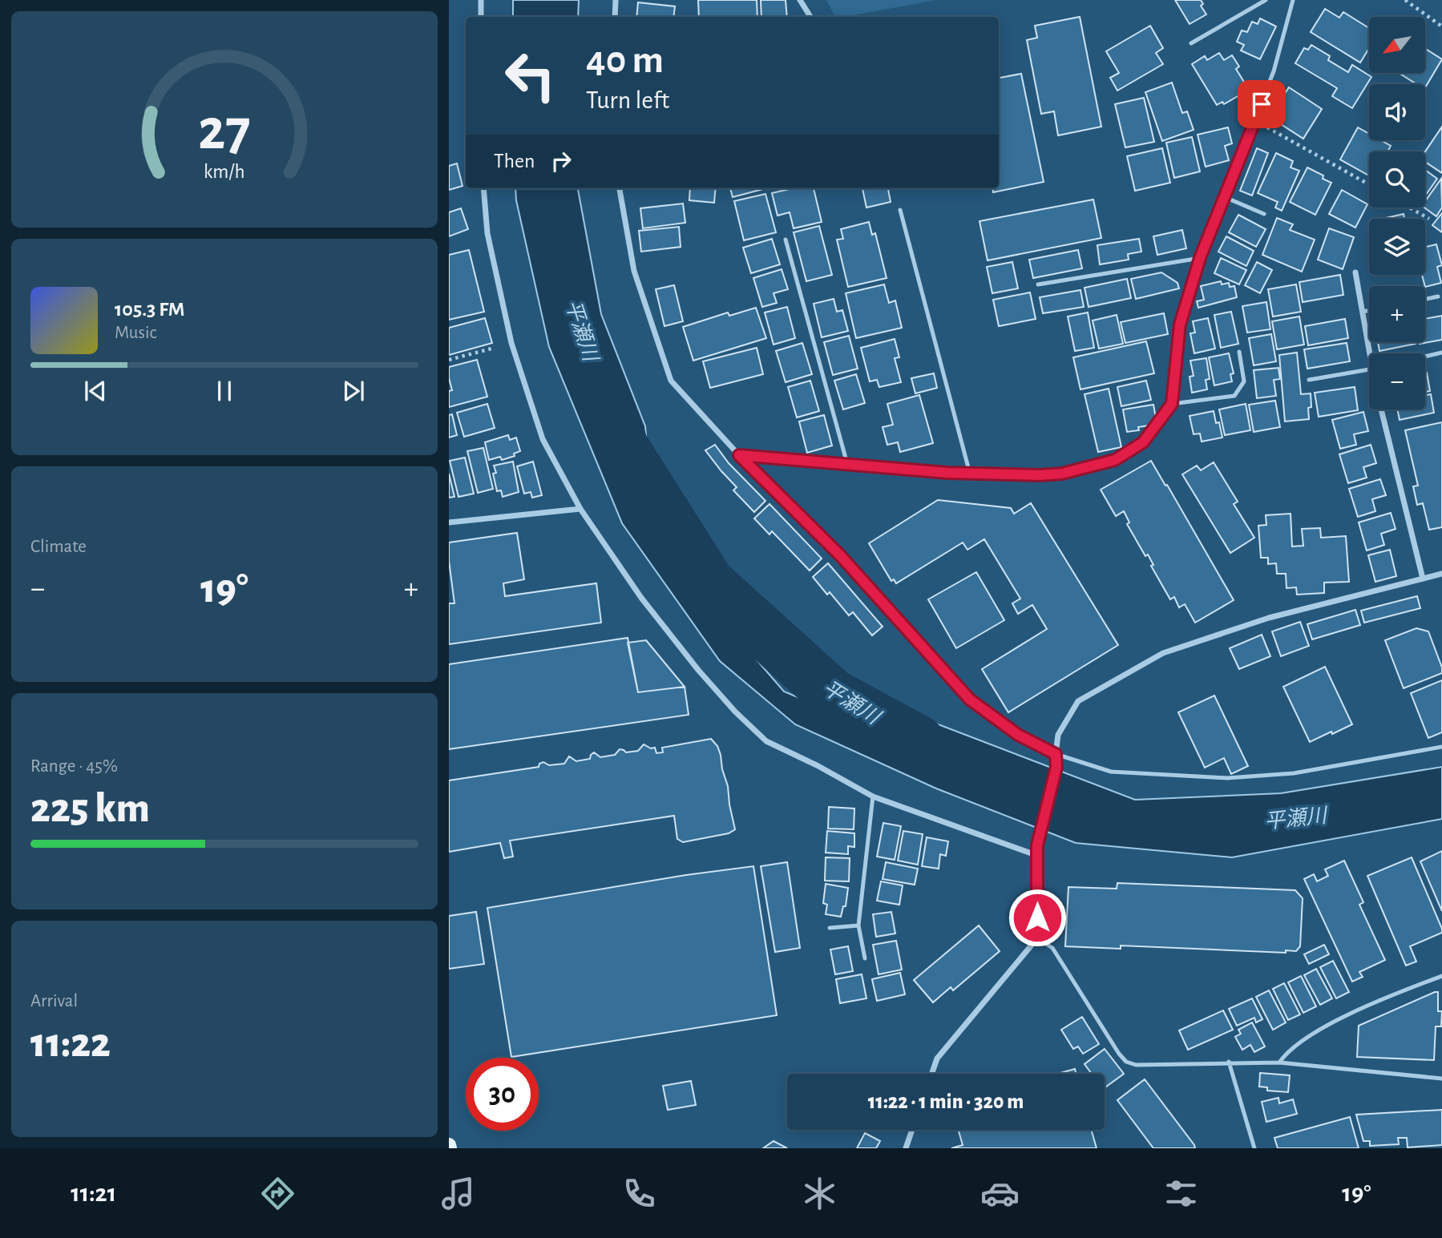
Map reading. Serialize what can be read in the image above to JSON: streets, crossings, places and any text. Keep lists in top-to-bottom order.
{
  "water": ["平瀬川"],
  "north": "bottom left",
  "page": {
    "map_buttons": ["+", "−"],
    "turn": ["40 m", "Turn left"],
    "then": "Then",
    "song": ["105.3 FM", "Music"],
    "tile": [
      "Climate",
      ["Range · 45%", "225 km"],
      ["Arrival", "11:22"]
    ],
    "heat": ["−", "19°", "+"],
    "limit": "30",
    "trip": "11:22 · 1 min · 320 m",
    "tabs": ["11:21", "19°"],
    "gauge": ["27", "km/h"]
  }
}
